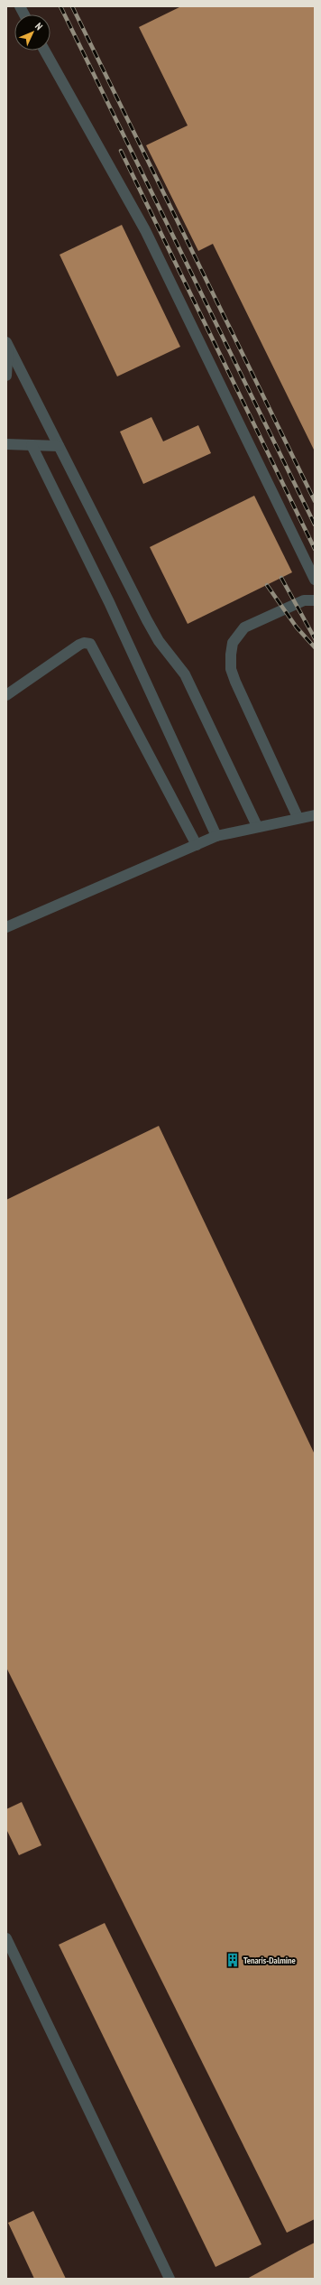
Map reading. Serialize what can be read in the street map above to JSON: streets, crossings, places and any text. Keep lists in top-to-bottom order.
{
  "places": {
    "building": ["Tenaris-Dalmine"]
  },
  "north": "top right"
}
